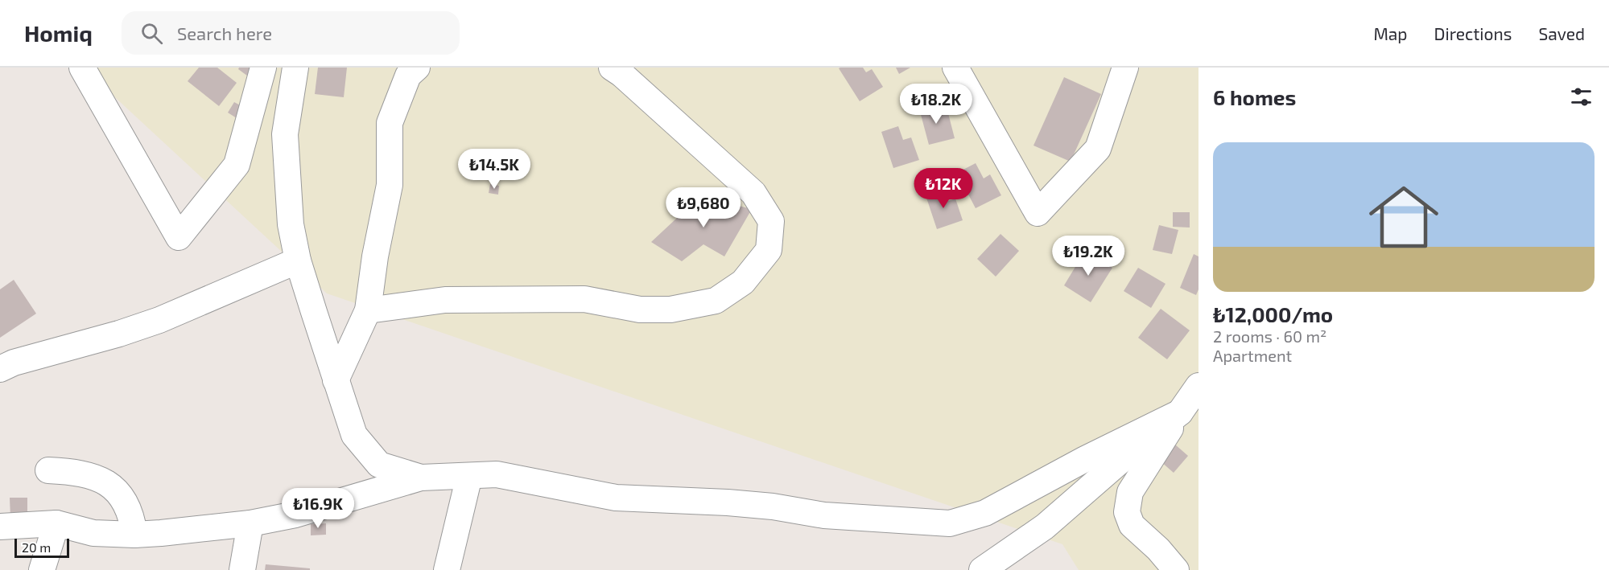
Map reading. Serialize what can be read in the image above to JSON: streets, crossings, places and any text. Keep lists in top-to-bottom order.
{
  "scale_bar": "20 m",
  "page": {
    "header": "Homiq",
    "search": "Search here",
    "nav": ["Map", "Directions", "Saved"],
    "heading": "6 homes",
    "price": [
      "₺18.2K",
      "₺14.5K",
      "₺12K",
      "₺9,680",
      "₺19.2K",
      "₺16.9K"
    ],
    "list": [
      {
        "name": "₺12,000/mo",
        "note": "2 rooms · 60 m² · Apartment"
      }
    ],
    "scale": "20 m"
  }
}
